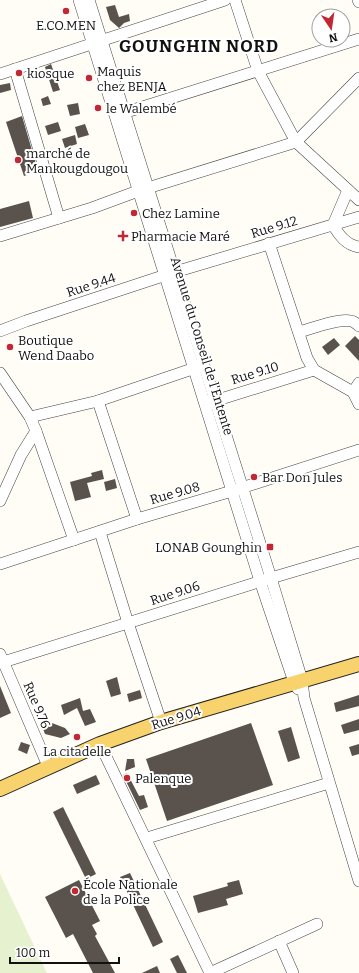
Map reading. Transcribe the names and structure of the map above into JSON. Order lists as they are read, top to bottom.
{
  "streets": {
    "main road": ["Rue 9.04"],
    "street": [
      "Rue 9.12",
      "Rue 9.44",
      "Avenue du Conseil de l'Entente",
      "Rue 9.10",
      "Rue 9.08",
      "Rue 9.06",
      "Rue 9.76"
    ]
  },
  "crossings": [
    ["Rue 9.12", "Rue 9.44"],
    ["Rue 9.12", "Avenue du Conseil de l'Entente"],
    ["Rue 9.44", "Avenue du Conseil de l'Entente"],
    ["Avenue du Conseil de l'Entente", "Rue 9.10"],
    ["Avenue du Conseil de l'Entente", "Rue 9.08"],
    ["Avenue du Conseil de l'Entente", "Rue 9.06"],
    ["Avenue du Conseil de l'Entente", "Rue 9.04"],
    ["Rue 9.06", "Rue 9.76"],
    ["Rue 9.76", "Rue 9.04"]
  ],
  "districts": ["GOUNGHIN NORD"],
  "places": {
    "other": [
      "E.CO.MEN",
      "kiosque",
      "Maquis chez BENJA",
      "le Walembé",
      "marché de Mankougdougou",
      "Chez Lamine",
      "Boutique Wend Daabo",
      "Bar Don Jules",
      "La citadelle",
      "Palenque",
      "École Nationale de la Police"
    ],
    "health": ["Pharmacie Maré"],
    "transit": ["LONAB Gounghin"]
  },
  "scale_bar": "100 m",
  "north": "bottom"
}
